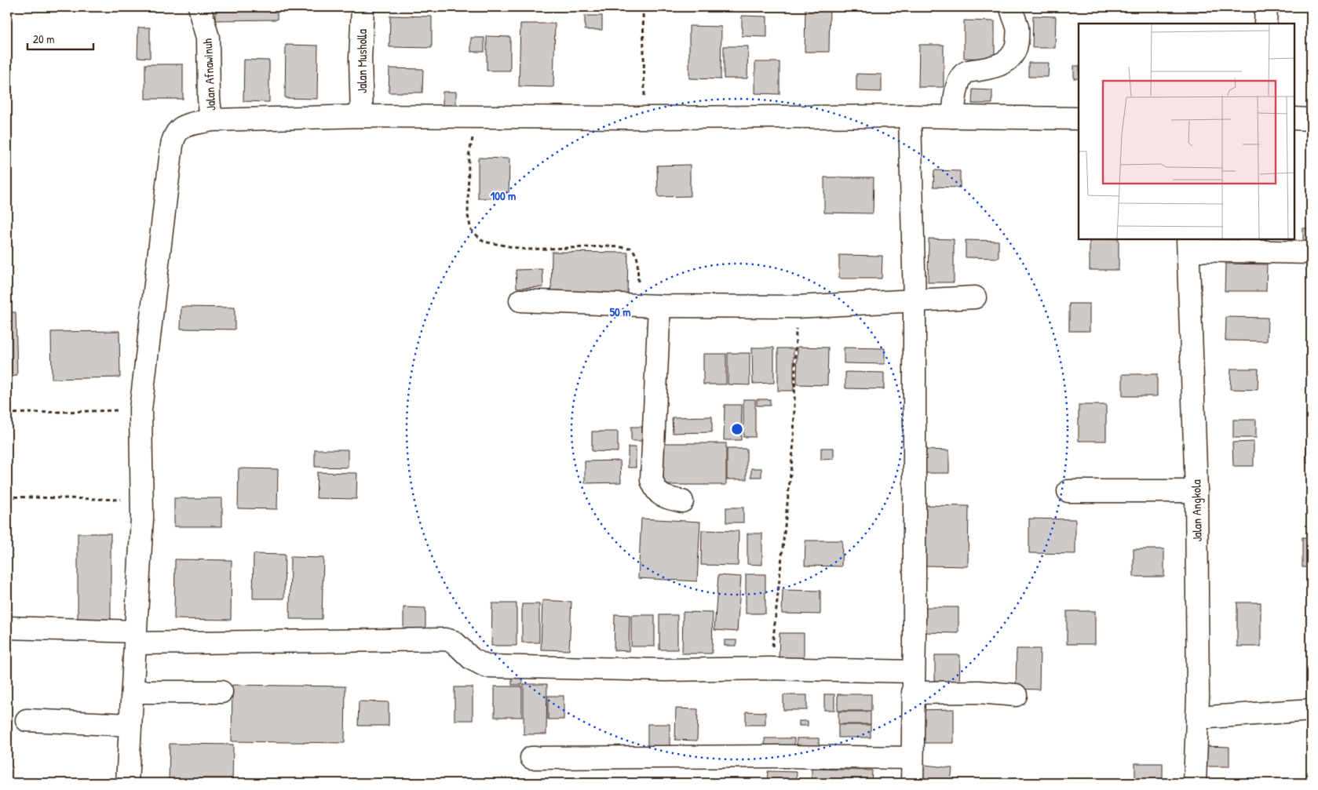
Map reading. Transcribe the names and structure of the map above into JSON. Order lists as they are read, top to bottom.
{
  "streets": {
    "street": ["Jalan Musholla", "Jalan Afnawinuh", "Jalan Angkola"]
  },
  "scale_bar": "20 m",
  "rings": ["100 m", "50 m"]
}
